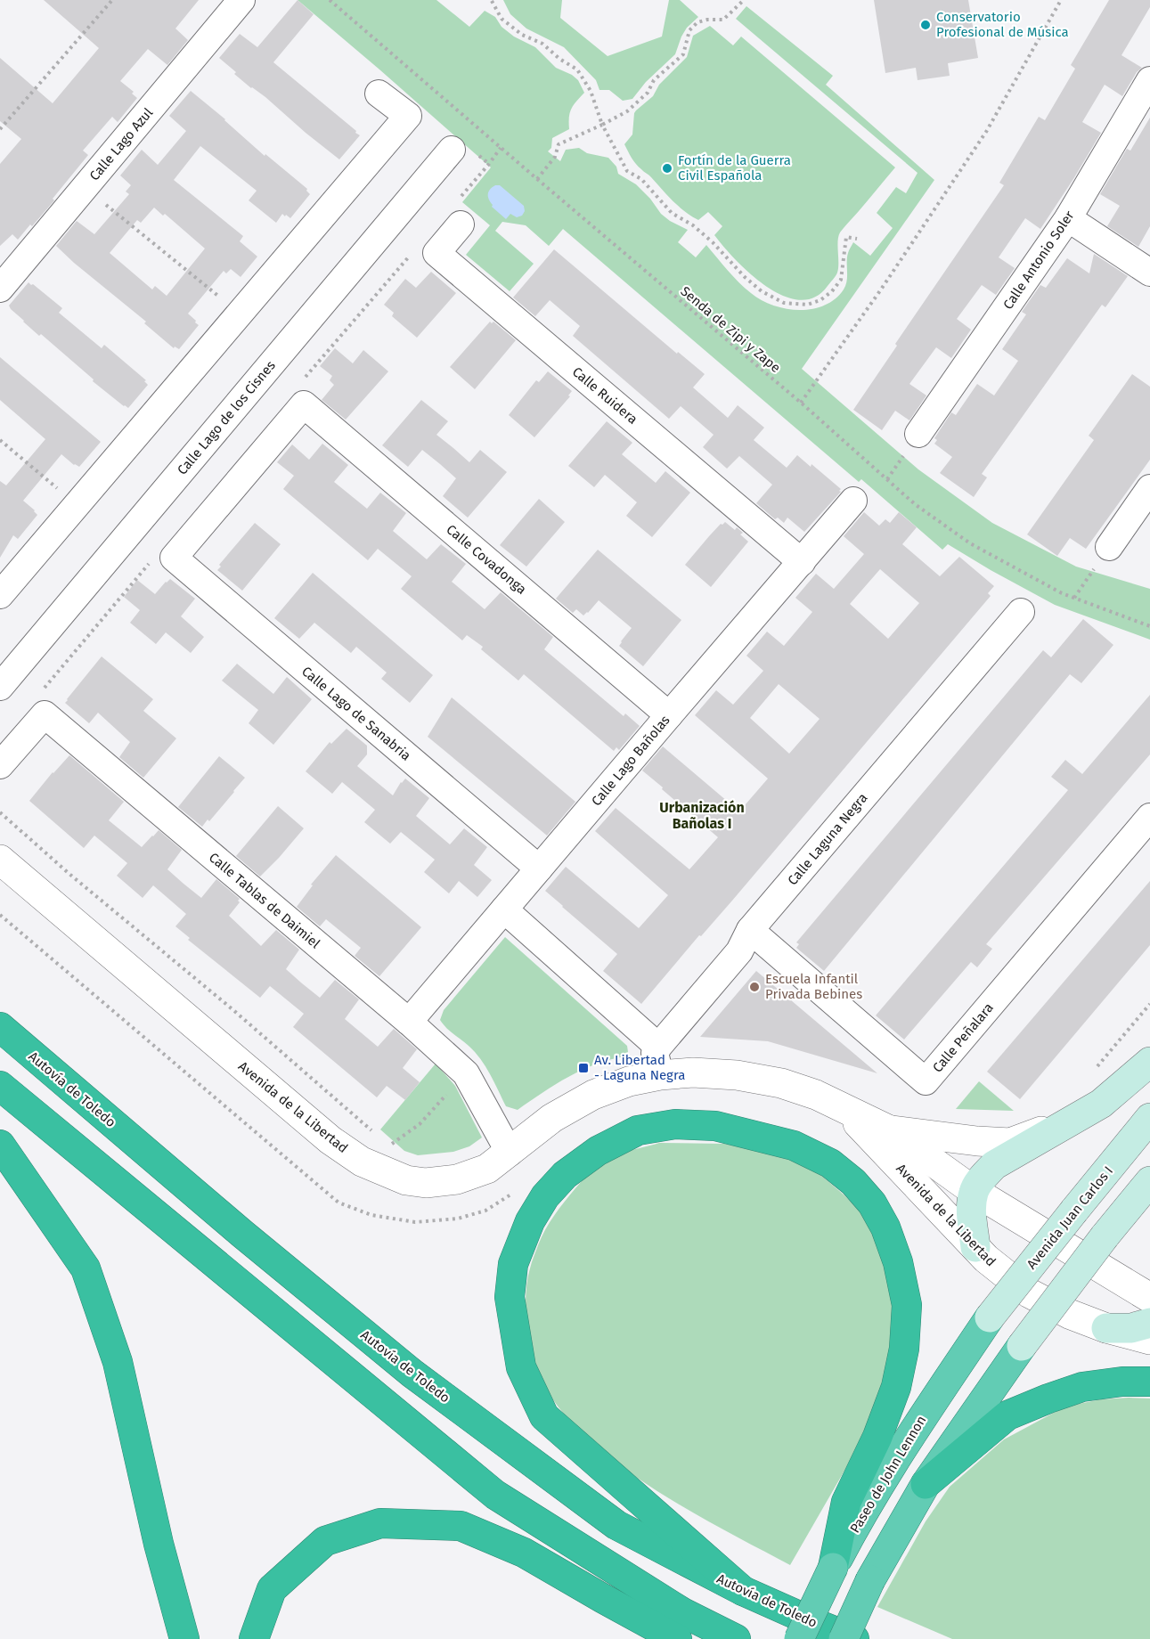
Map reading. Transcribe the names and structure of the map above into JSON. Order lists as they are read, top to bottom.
{
  "streets": {
    "highway": ["Autovía de Toledo", "Paseo de John Lennon"],
    "main road": ["Avenida Juan Carlos I"],
    "street": [
      "Calle Lago Azul",
      "Calle Antonio Soler",
      "Calle Ruidera",
      "Calle Lago de los Cisnes",
      "Calle Covadonga",
      "Calle Lago de Sanabria",
      "Calle Lago Bañolas",
      "Calle Laguna Negra",
      "Calle Tablas de Daimiel",
      "Calle Peñalara",
      "Avenida de la Libertad"
    ],
    "path": ["Senda de Zipi y Zape"]
  },
  "crossings": [
    ["Calle Ruidera", "Calle Lago Bañolas"],
    ["Calle Covadonga", "Calle Lago de Sanabria"],
    ["Calle Covadonga", "Calle Lago Bañolas"],
    ["Calle Lago de Sanabria", "Calle Lago Bañolas"],
    ["Calle Lago Bañolas", "Calle Tablas de Daimiel"],
    ["Calle Laguna Negra", "Calle Peñalara"],
    ["Calle Tablas de Daimiel", "Avenida de la Libertad"],
    ["Avenida Juan Carlos I", "Paseo de John Lennon"]
  ],
  "districts": ["Urbanización Bañolas I"],
  "places": {
    "other": ["Conservatorio Profesional de Música", "Fortín de la Guerra Civil Española", "Escuela Infantil Privada Bebines"],
    "transit": ["Av. Libertad - Laguna Negra"]
  }
}
